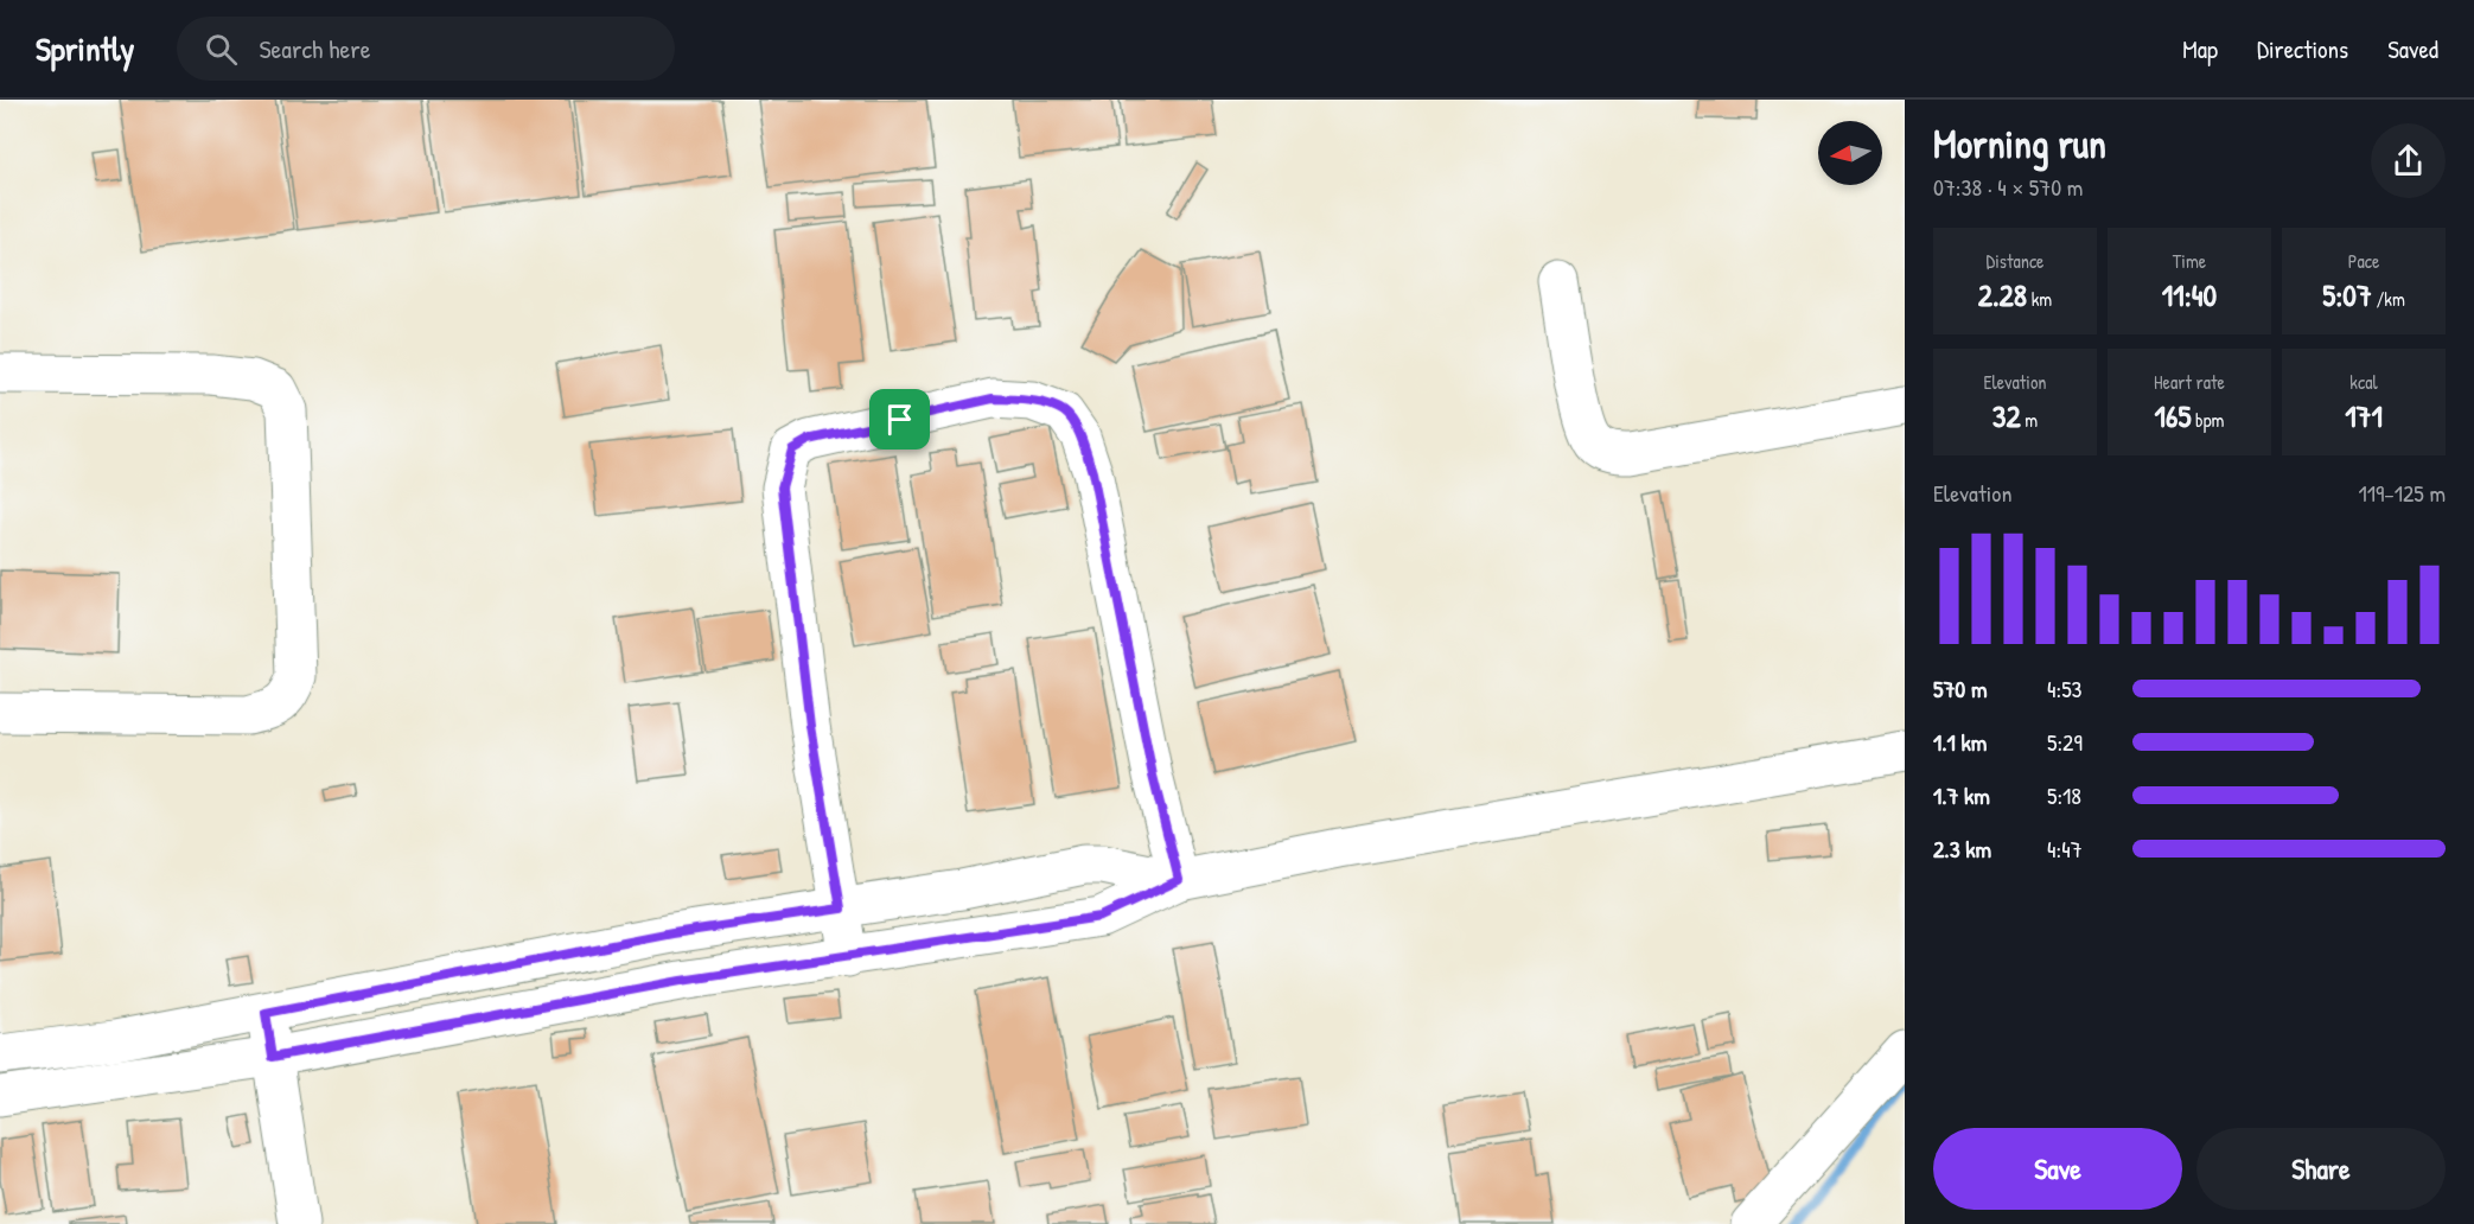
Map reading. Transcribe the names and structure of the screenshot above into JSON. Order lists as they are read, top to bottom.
{
  "north": "left",
  "page": {
    "header": "Sprintly",
    "search": "Search here",
    "nav": ["Map", "Directions", "Saved"],
    "heading": ["Morning run", "07:38 · 4 × 570 m"],
    "stats": [
      ["Distance", "2.28 km"],
      ["Time", "11:40"],
      ["Pace", "5:07 /km"],
      ["Elevation", "32 m"],
      ["Heart rate", "165 bpm"],
      ["kcal", "171"]
    ],
    "chart": ["Elevation", "119–125 m"],
    "list": [
      {
        "name": "570 m",
        "note": "4:53"
      },
      {
        "name": "1.1 km",
        "note": "5:29"
      },
      {
        "name": "1.7 km",
        "note": "5:18"
      },
      {
        "name": "2.3 km",
        "note": "4:47"
      }
    ],
    "buttons": ["Save", "Share"]
  }
}
